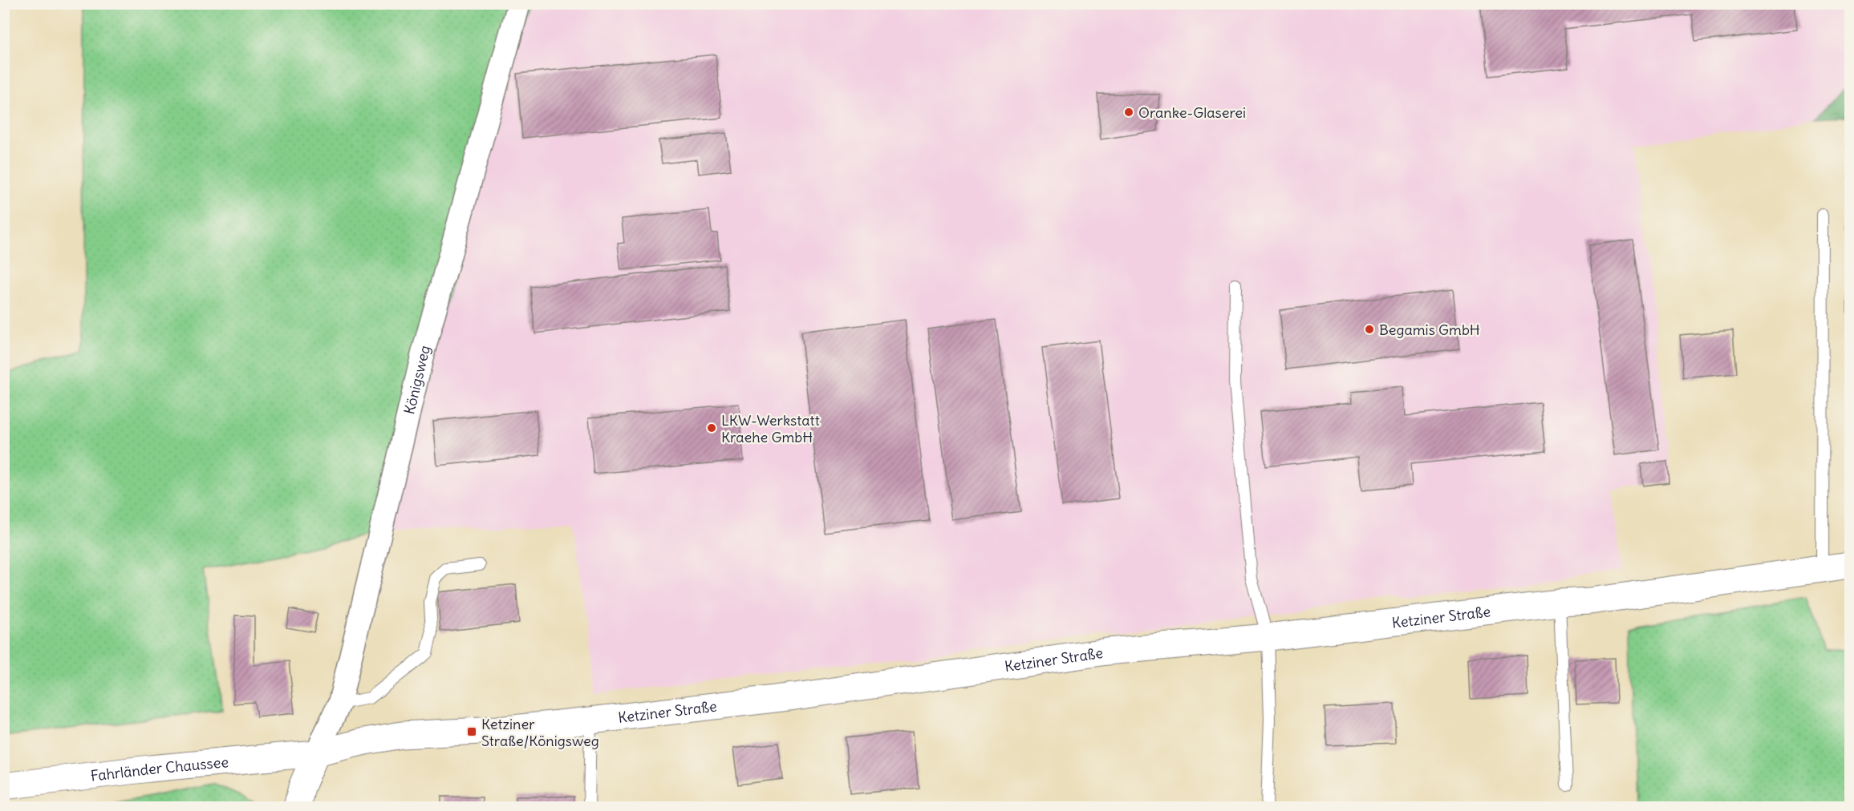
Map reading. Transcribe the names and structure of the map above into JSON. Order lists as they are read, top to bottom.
{
  "streets": {
    "street": ["Königsweg", "Ketziner Straße", "Fahrländer Chaussee"]
  },
  "crossings": [
    ["Königsweg", "Ketziner Straße"],
    ["Königsweg", "Fahrländer Chaussee"],
    ["Ketziner Straße", "Fahrländer Chaussee"]
  ],
  "places": {
    "other": ["Oranke-Glaserei", "Begamis GmbH", "LKW-Werkstatt Kraehe GmbH"],
    "transit": ["Ketziner Straße/Königsweg"]
  }
}
